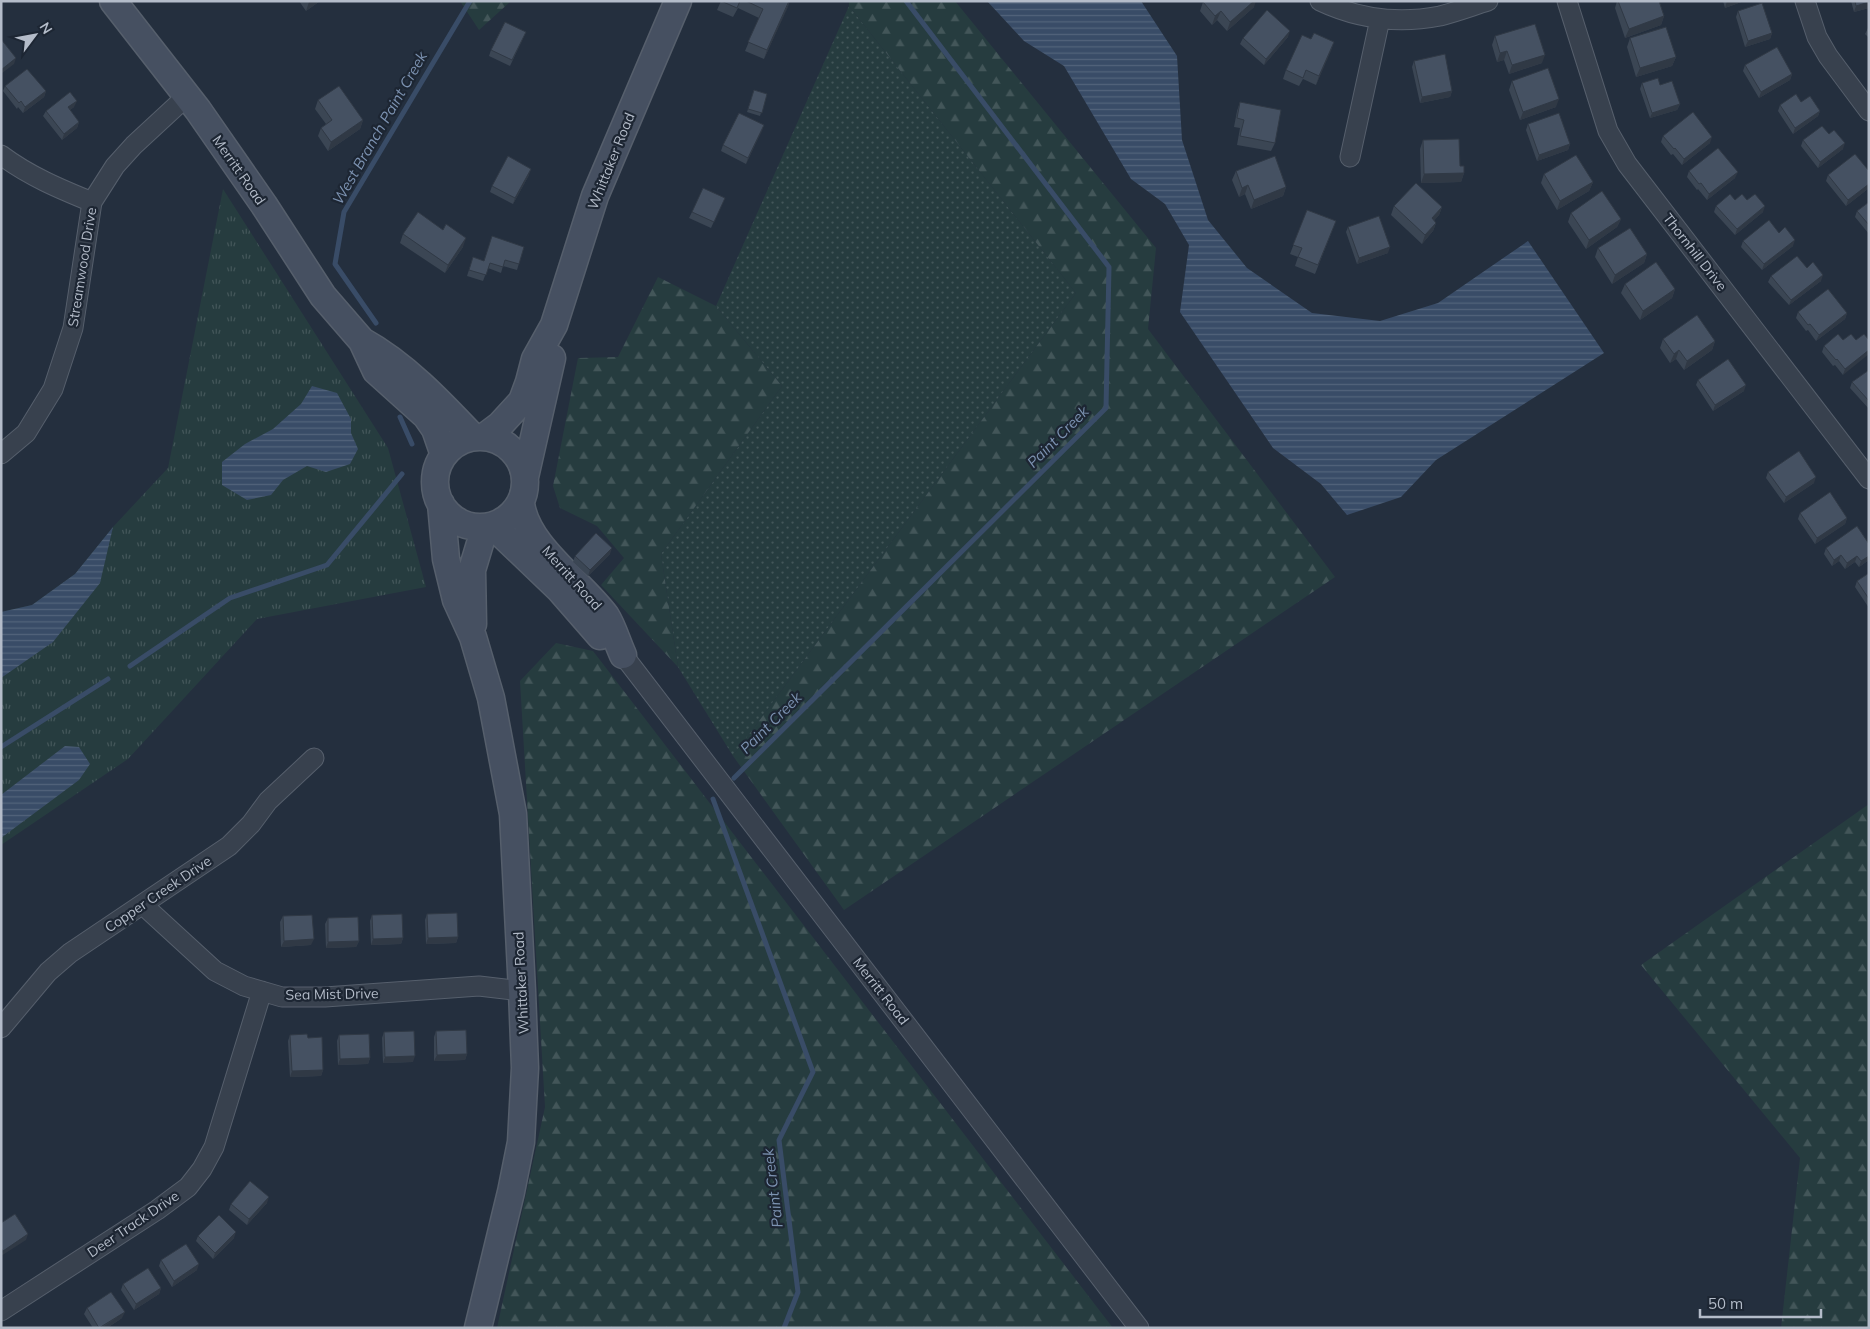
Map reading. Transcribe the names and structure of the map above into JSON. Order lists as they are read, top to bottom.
{
  "streets": {
    "main road": ["Whittaker Road", "Merritt Road"],
    "street": [
      "Thornhill Drive",
      "Streamwood Drive",
      "Copper Creek Drive",
      "Sea Mist Drive",
      "Deer Track Drive"
    ]
  },
  "crossings": [
    ["Whittaker Road", "Merritt Road"],
    ["Whittaker Road", "Sea Mist Drive"],
    ["Merritt Road", "Streamwood Drive"],
    ["Copper Creek Drive", "Sea Mist Drive"],
    ["Sea Mist Drive", "Deer Track Drive"]
  ],
  "water": ["West Branch Paint Creek", "Paint Creek"],
  "scale_bar": "50 m",
  "north": "top right"
}
